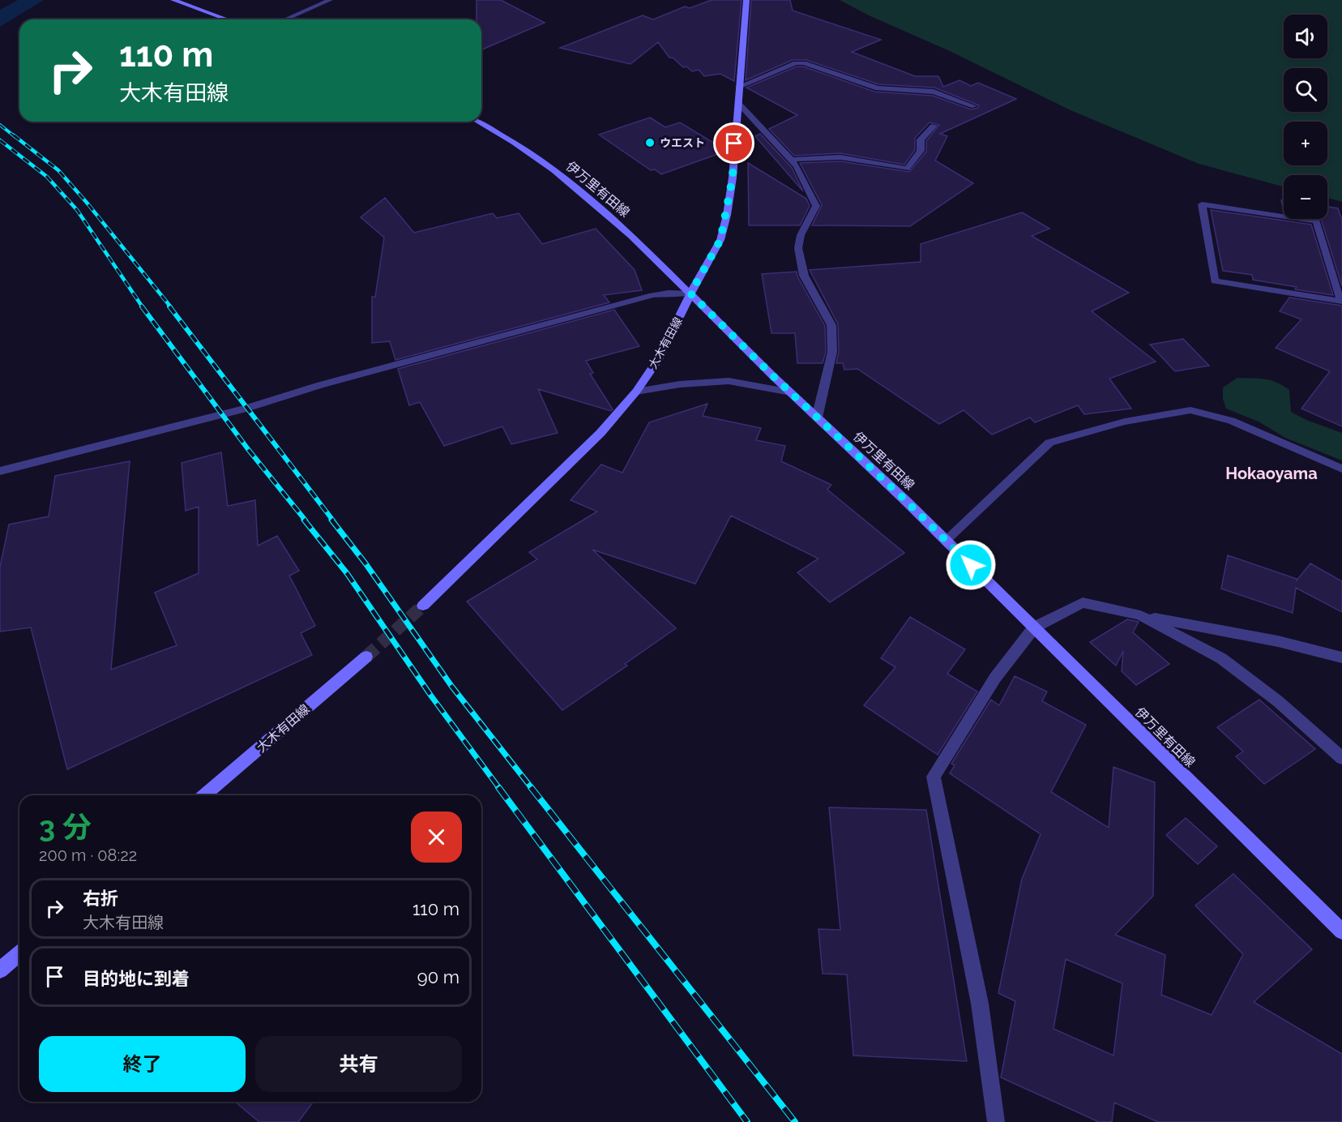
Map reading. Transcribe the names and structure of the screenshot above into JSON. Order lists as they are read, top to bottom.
{
  "streets": {
    "main road": ["伊万里有田線", "大木有田線"]
  },
  "crossings": [
    ["伊万里有田線", "大木有田線"]
  ],
  "districts": ["Hokaoyama"],
  "places": ["ウエスト"],
  "page": {
    "map_buttons": ["+", "−"],
    "turn": ["110 m", "大木有田線"],
    "heading": ["3 分", "200 m · 08:22"],
    "list": [
      {
        "name": "右折",
        "note": "大木有田線",
        "value": "110 m"
      },
      {
        "name": "目的地に到着",
        "value": "90 m"
      }
    ],
    "buttons": ["終了", "共有"]
  }
}
